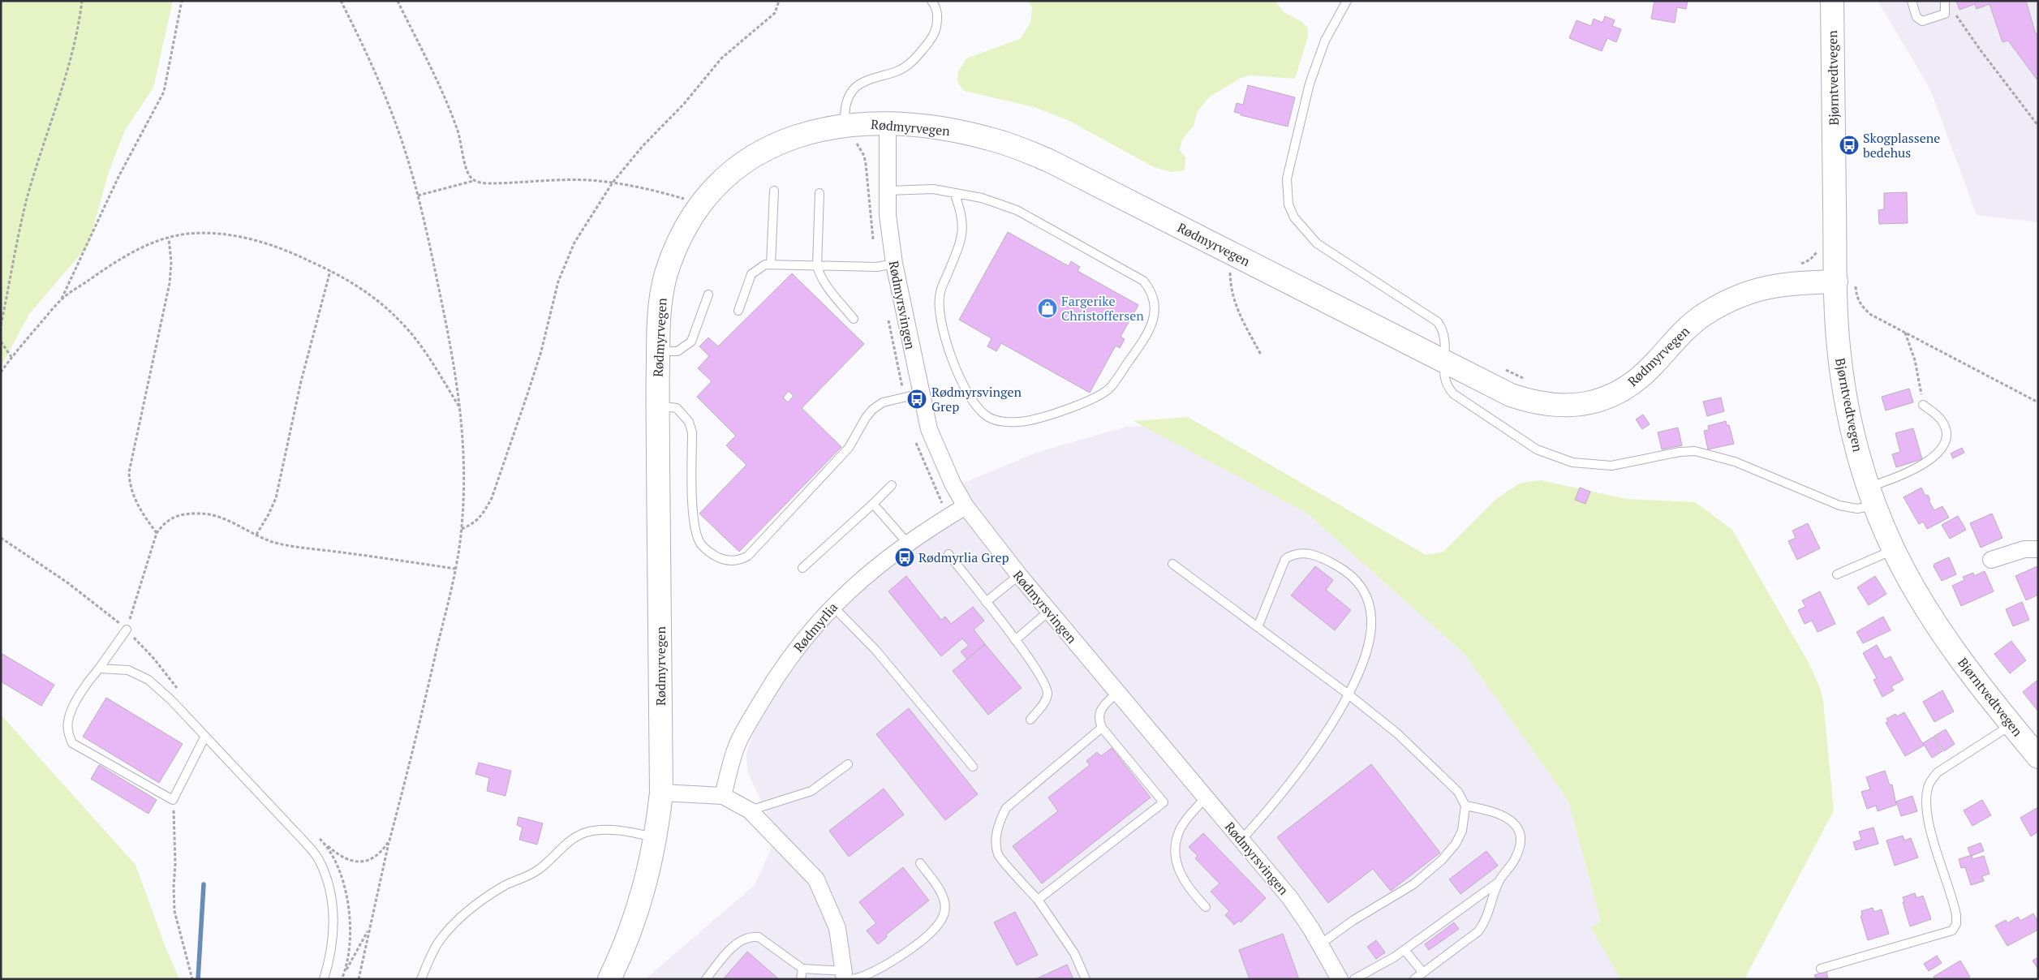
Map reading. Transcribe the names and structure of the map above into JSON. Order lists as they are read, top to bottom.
{
  "streets": {
    "street": [
      "Bjørntvedtvegen",
      "Rødmyrvegen",
      "Rødmyrsvingen",
      "Rødmyrlia"
    ]
  },
  "crossings": [
    ["Bjørntvedtvegen", "Rødmyrvegen"],
    ["Rødmyrvegen", "Rødmyrsvingen"],
    ["Rødmyrsvingen", "Rødmyrlia"]
  ],
  "places": {
    "bus stop": ["Skogplassene bedehus", "Rødmyrsvingen Grep", "Rødmyrlia Grep"],
    "shop": ["Fargerike Christoffersen"]
  }
}
